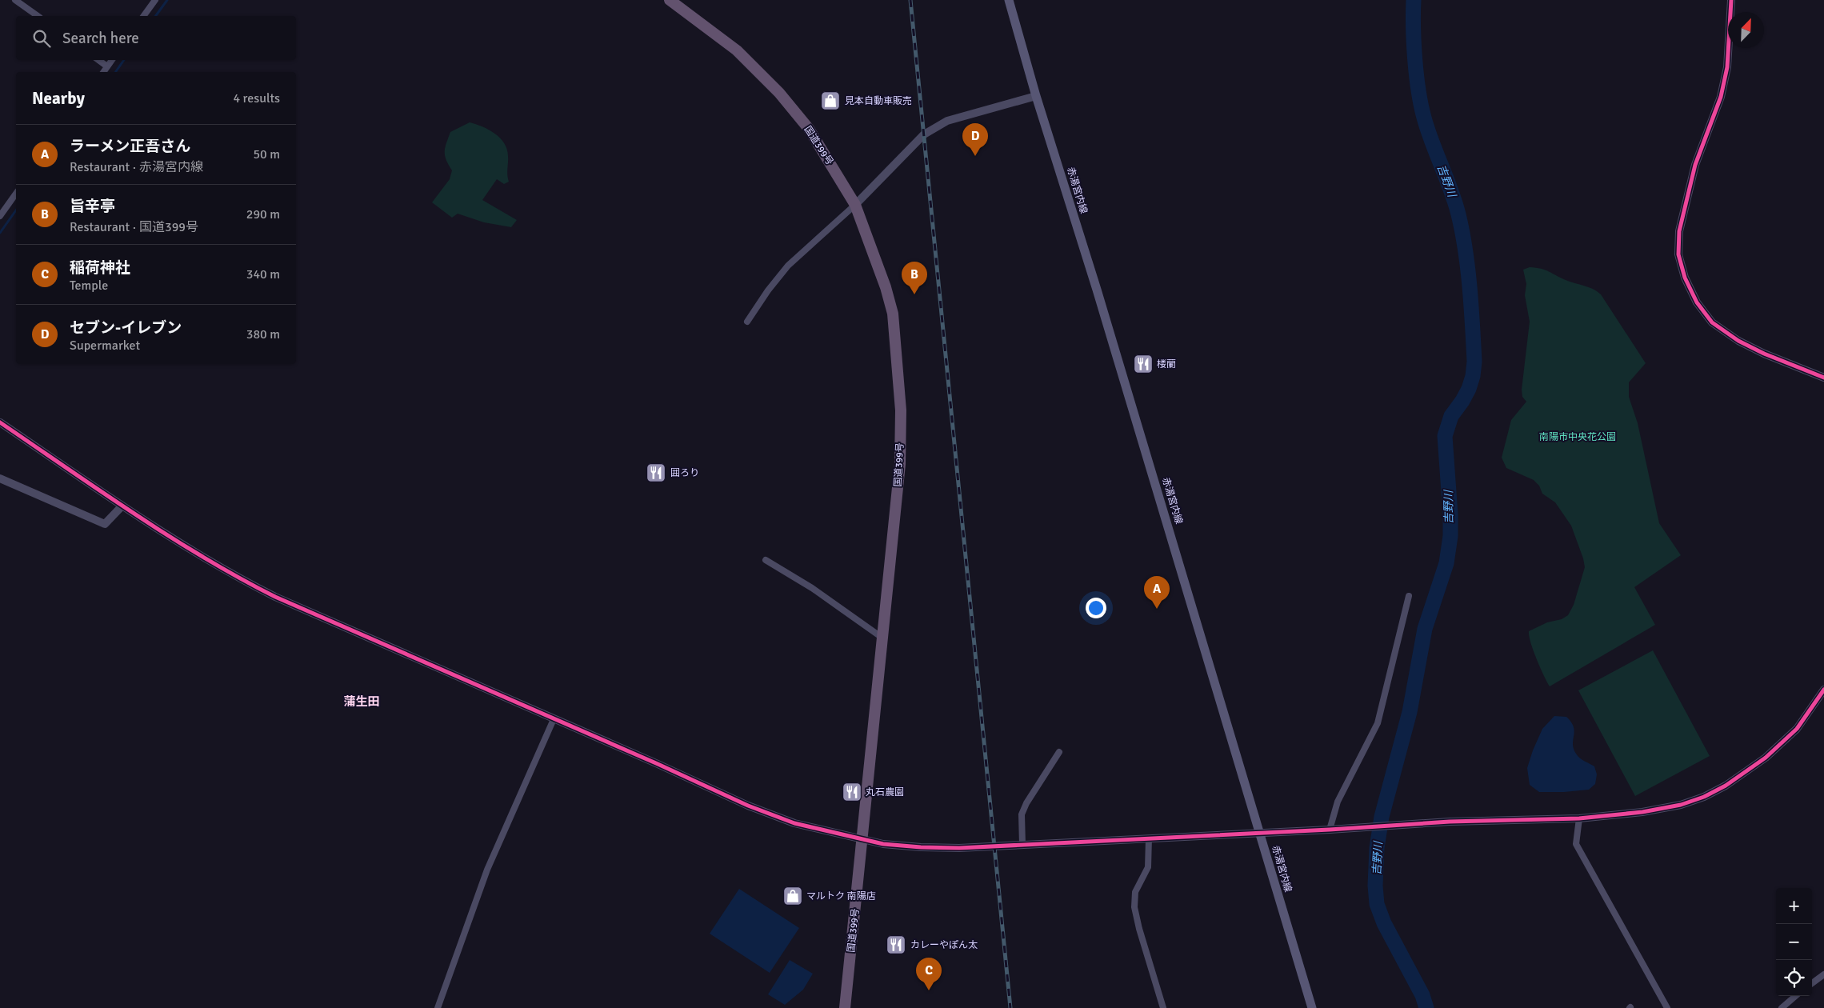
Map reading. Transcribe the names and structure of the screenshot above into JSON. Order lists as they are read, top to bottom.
{
  "streets": {
    "highway": ["国道399号"],
    "main road": ["赤湯宮内線"]
  },
  "districts": ["蒲生田"],
  "water": ["吉野川"],
  "parks": ["南陽市中央花公園"],
  "places": {
    "shop": ["見本自動車販売", "マルトク 南陽店"],
    "restaurant": [
      "楼蘭",
      "囲ろり",
      "丸石農園",
      "カレーやぽん太"
    ]
  },
  "north": "top right",
  "page": {
    "search": "Search here",
    "heading": ["Nearby", "4 results"],
    "pins": [
      "D",
      "B",
      "A",
      "C"
    ],
    "list": [
      {
        "mark": "A",
        "name": "ラーメン正吾さん",
        "note": "Restaurant · 赤湯宮内線",
        "value": "50 m"
      },
      {
        "mark": "B",
        "name": "旨辛亭",
        "note": "Restaurant · 国道399号",
        "value": "290 m"
      },
      {
        "mark": "C",
        "name": "稲荷神社",
        "note": "Temple",
        "value": "340 m"
      },
      {
        "mark": "D",
        "name": "セブン-イレブン",
        "note": "Supermarket",
        "value": "380 m"
      }
    ],
    "map_buttons": ["+", "−"]
  }
}
